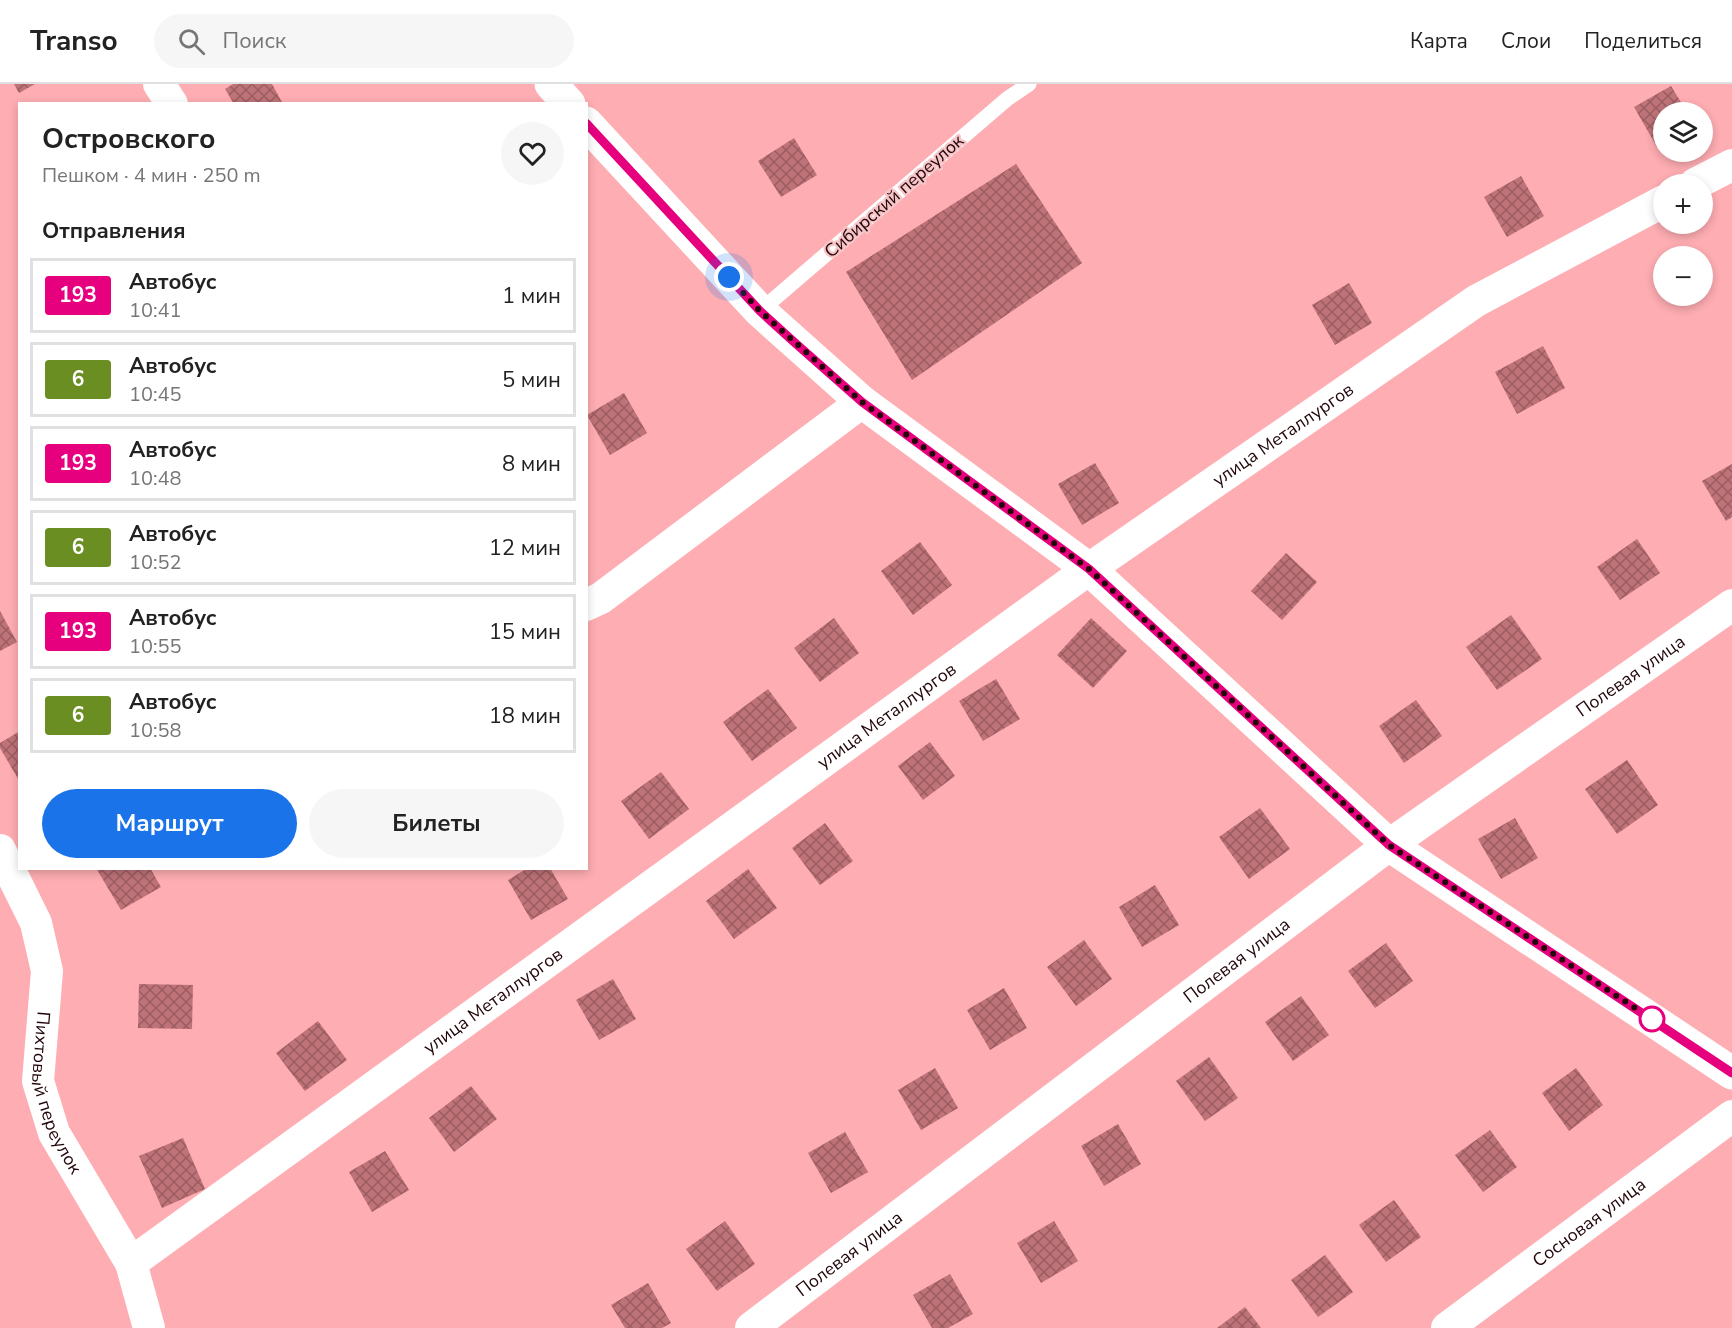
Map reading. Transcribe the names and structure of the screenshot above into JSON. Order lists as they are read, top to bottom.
{
  "streets": {
    "street": [
      "улица Металлургов",
      "Полевая улица",
      "Пихтовый переулок",
      "Сосновая улица"
    ],
    "lane": ["Сибирский переулок"]
  },
  "crossings": [
    ["улица Металлургов", "Пихтовый переулок"]
  ],
  "lines": ["bus line 193"],
  "page": {
    "header": "Transo",
    "search": "Поиск",
    "nav": ["Карта", "Слои", "Поделиться"],
    "map_buttons": ["+", "−"],
    "heading": [
      ["Островского", "Пешком · 4 мин · 250 m"],
      "Отправления"
    ],
    "list": [
      {
        "mark": "193",
        "name": "Автобус",
        "note": "10:41",
        "value": "1 мин"
      },
      {
        "mark": "6",
        "name": "Автобус",
        "note": "10:45",
        "value": "5 мин"
      },
      {
        "mark": "193",
        "name": "Автобус",
        "note": "10:48",
        "value": "8 мин"
      },
      {
        "mark": "6",
        "name": "Автобус",
        "note": "10:52",
        "value": "12 мин"
      },
      {
        "mark": "193",
        "name": "Автобус",
        "note": "10:55",
        "value": "15 мин"
      },
      {
        "mark": "6",
        "name": "Автобус",
        "note": "10:58",
        "value": "18 мин"
      }
    ],
    "buttons": ["Маршрут", "Билеты"]
  }
}
